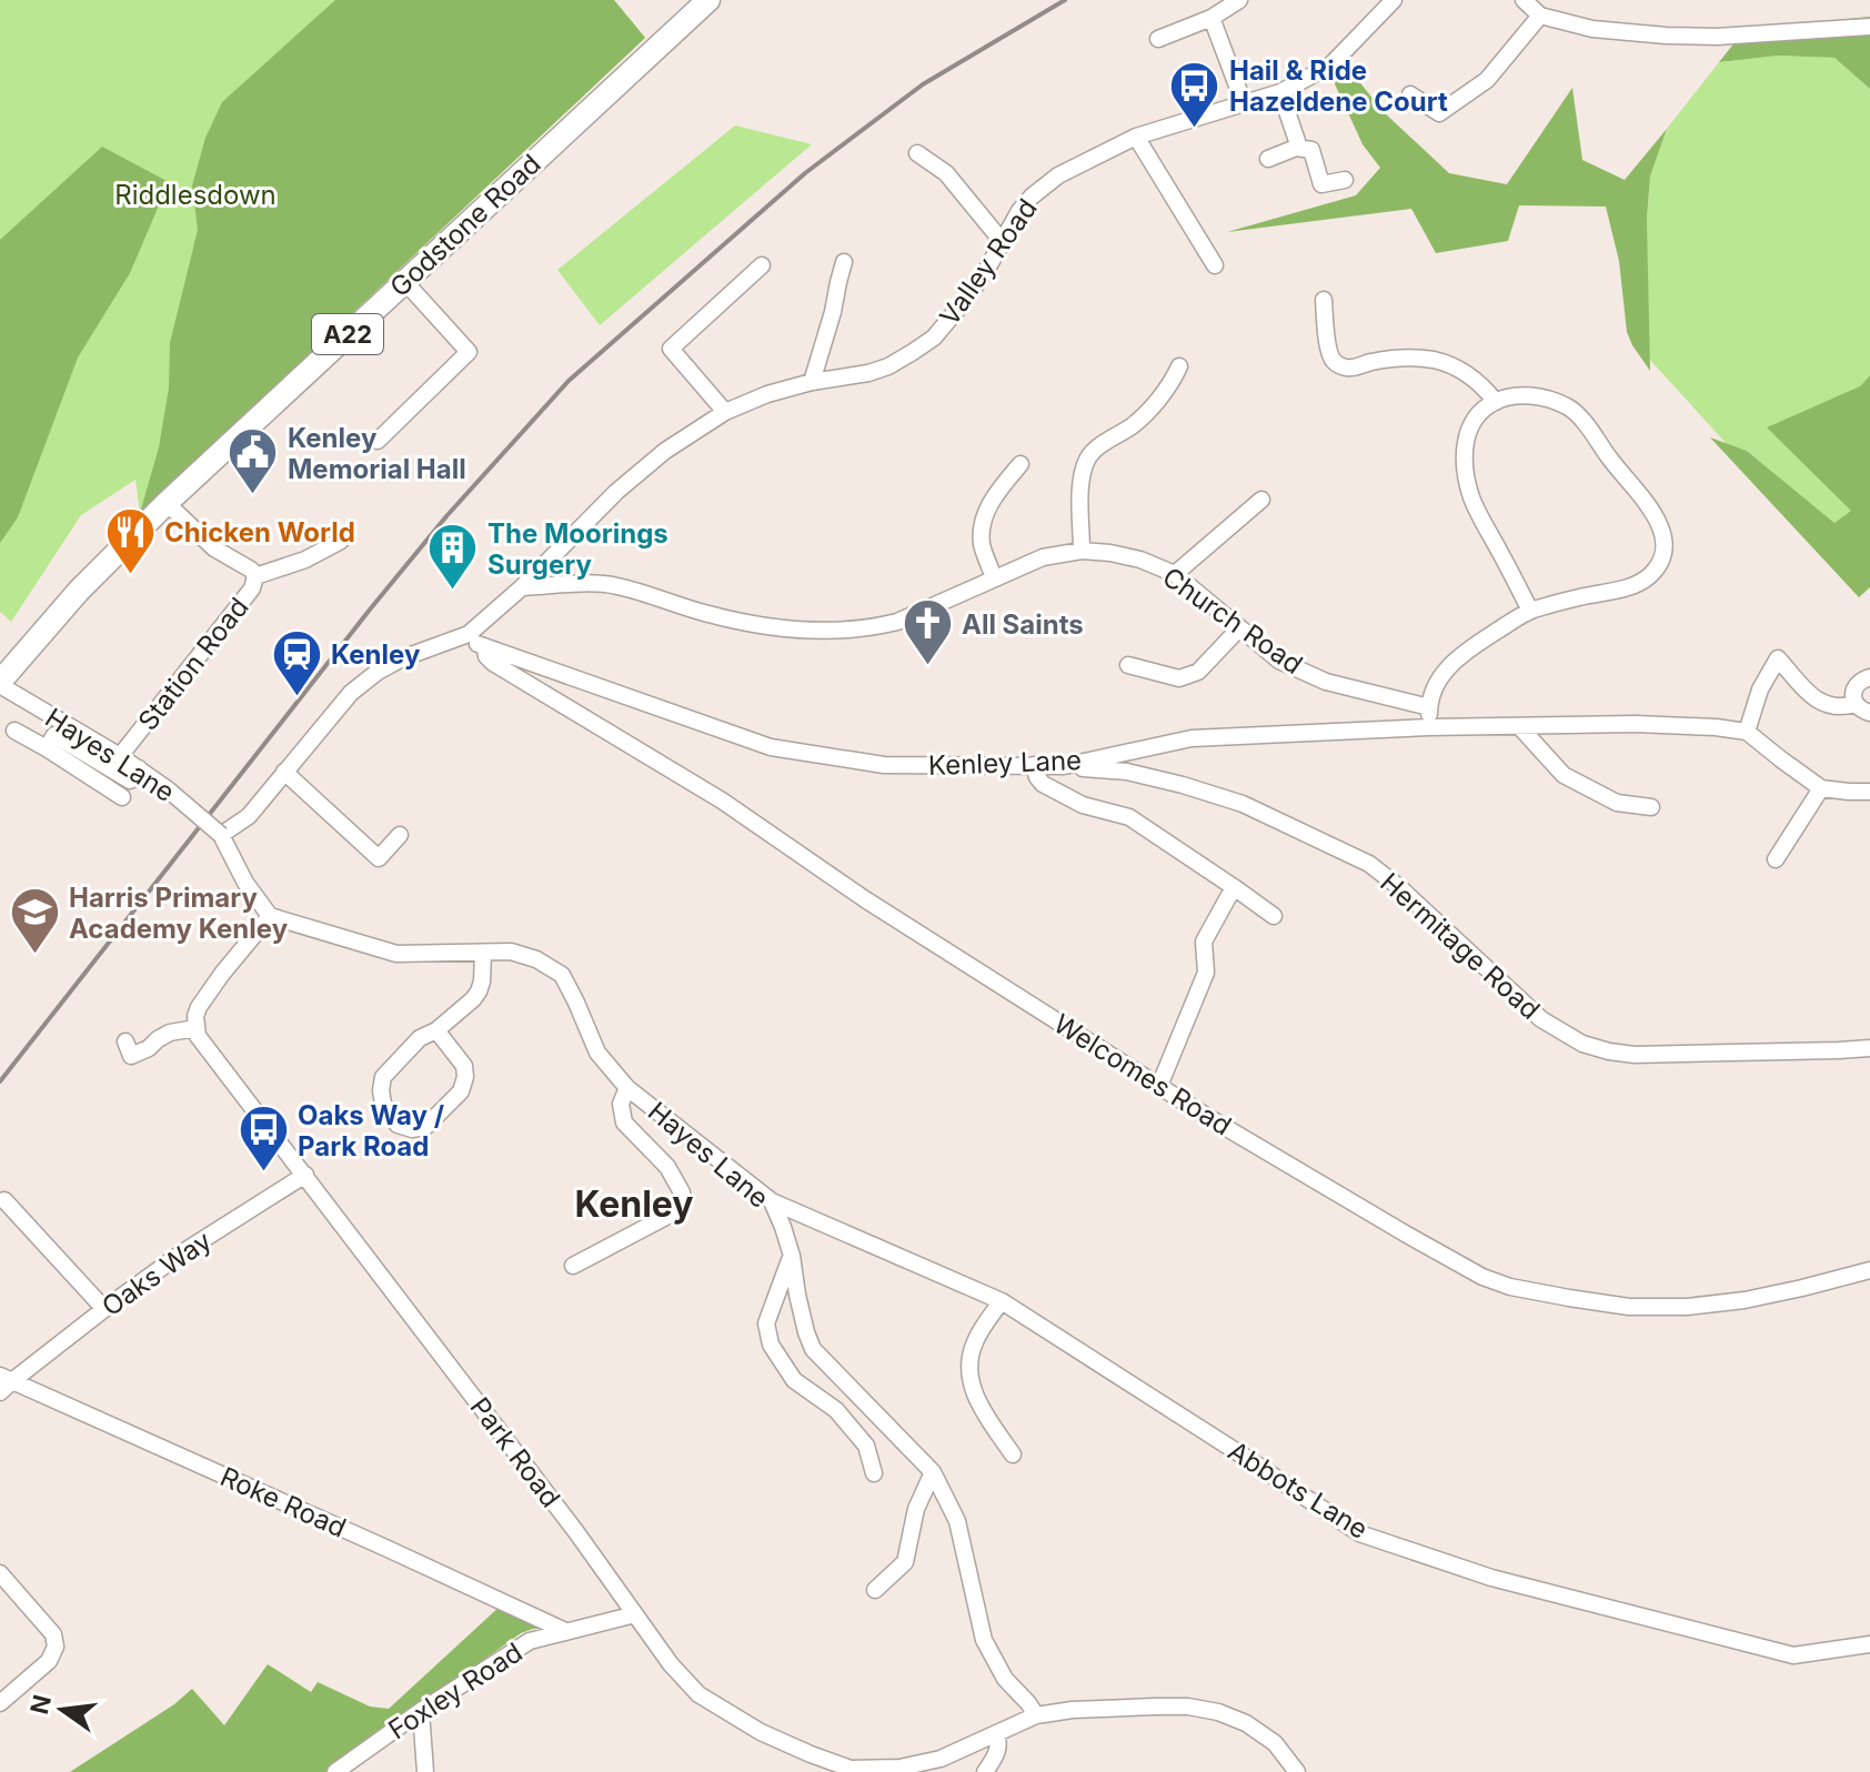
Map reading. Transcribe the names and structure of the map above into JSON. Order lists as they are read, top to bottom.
{
  "streets": {
    "highway": ["Godstone Road", "A22"],
    "street": [
      "Valley Road",
      "Church Road",
      "Station Road",
      "Hayes Lane",
      "Kenley Lane",
      "Hermitage Road",
      "Welcomes Road",
      "Oaks Way",
      "Park Road",
      "Abbots Lane",
      "Roke Road",
      "Foxley Road"
    ]
  },
  "crossings": [
    ["Godstone Road", "Station Road"],
    ["Godstone Road", "Hayes Lane"],
    ["Valley Road", "Church Road"],
    ["Valley Road", "Kenley Lane"],
    ["Station Road", "Hayes Lane"],
    ["Hayes Lane", "Park Road"],
    ["Hayes Lane", "Abbots Lane"],
    ["Kenley Lane", "Hermitage Road"],
    ["Kenley Lane", "Welcomes Road"],
    ["Oaks Way", "Park Road"],
    ["Oaks Way", "Roke Road"],
    ["Park Road", "Foxley Road"],
    ["Roke Road", "Foxley Road"]
  ],
  "districts": ["Kenley"],
  "parks": ["Riddlesdown"],
  "places": {
    "bus stop": ["Hail & Ride Hazeldene Court", "Oaks Way / Park Road"],
    "public building": ["Kenley Memorial Hall"],
    "restaurant": ["Chicken World"],
    "building": ["The Moorings Surgery"],
    "church": ["All Saints"],
    "station": ["Kenley"],
    "school or university": ["Harris Primary Academy Kenley"]
  },
  "north": "left"
}
